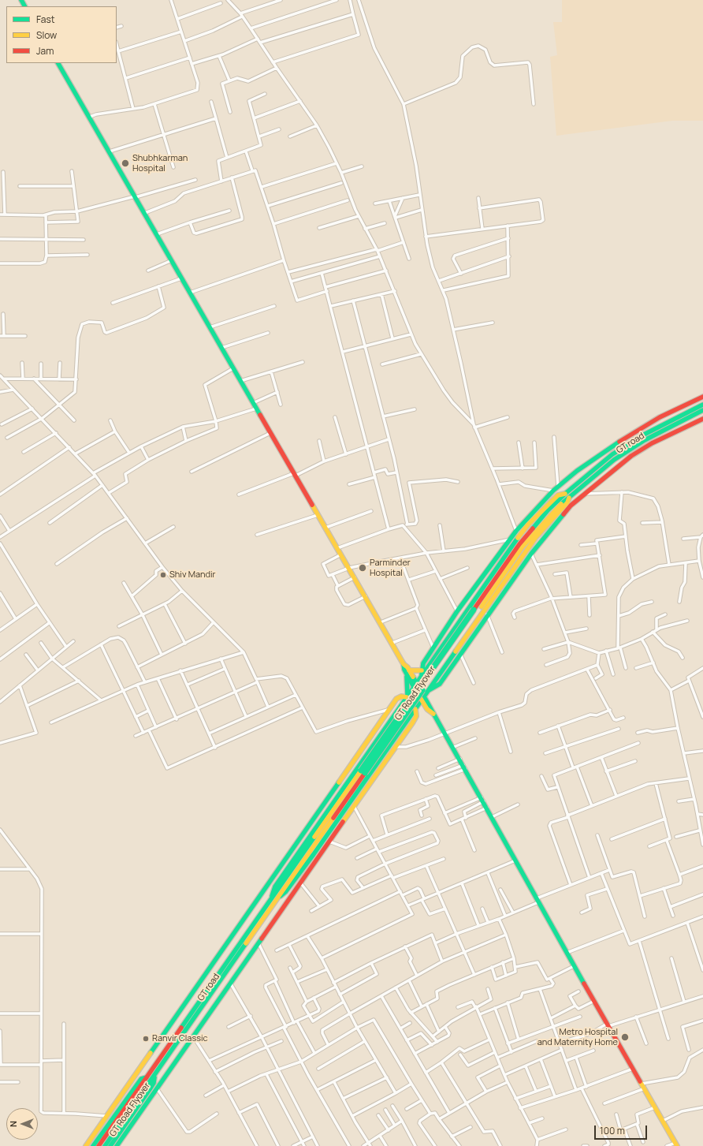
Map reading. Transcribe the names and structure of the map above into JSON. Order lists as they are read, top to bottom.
{
  "streets": {
    "main road": ["GT road", "GT Road Flyover"]
  },
  "crossings": [
    ["GT road", "GT Road Flyover"]
  ],
  "places": [
    "Shubhkarman Hospital",
    "Parminder Hospital",
    "Shiv Mandir",
    "Metro Hospital and Maternity Home",
    "Ranvir Classic"
  ],
  "legend": ["Fast", "Slow", "Jam"],
  "scale_bar": "100 m",
  "north": "left"
}
